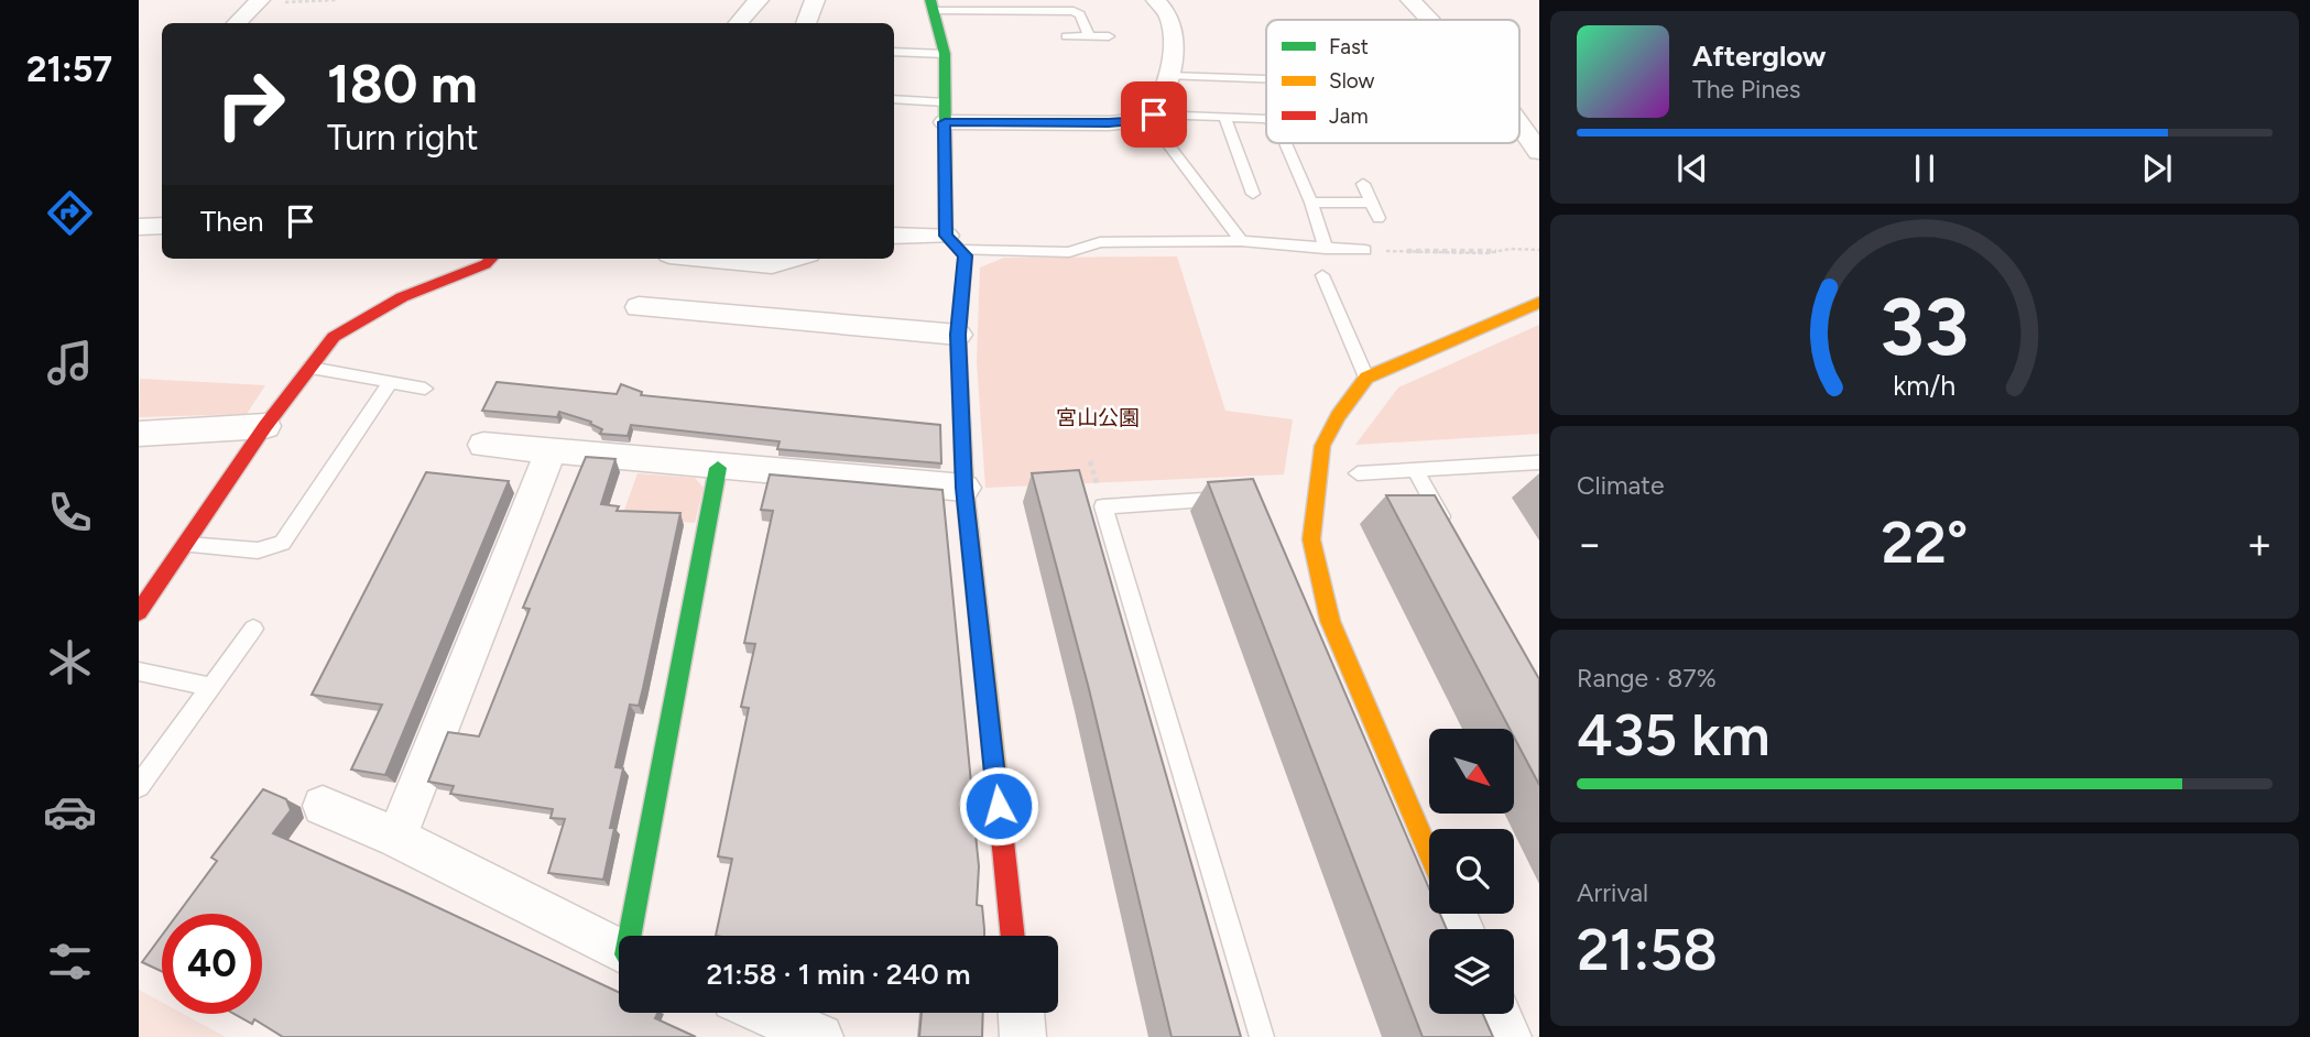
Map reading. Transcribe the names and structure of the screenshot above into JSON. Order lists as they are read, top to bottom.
{
  "parks": ["宮山公園"],
  "legend": ["Fast", "Slow", "Jam"],
  "north": "bottom right",
  "page": {
    "tabs": "21:57",
    "turn": ["180 m", "Turn right"],
    "song": ["Afterglow", "The Pines"],
    "then": "Then",
    "tile": [
      "Climate",
      ["Range · 87%", "435 km"],
      ["Arrival", "21:58"]
    ],
    "heat": ["−", "22°", "+"],
    "limit": "40",
    "trip": "21:58 · 1 min · 240 m",
    "gauge": ["33", "km/h"]
  }
}
